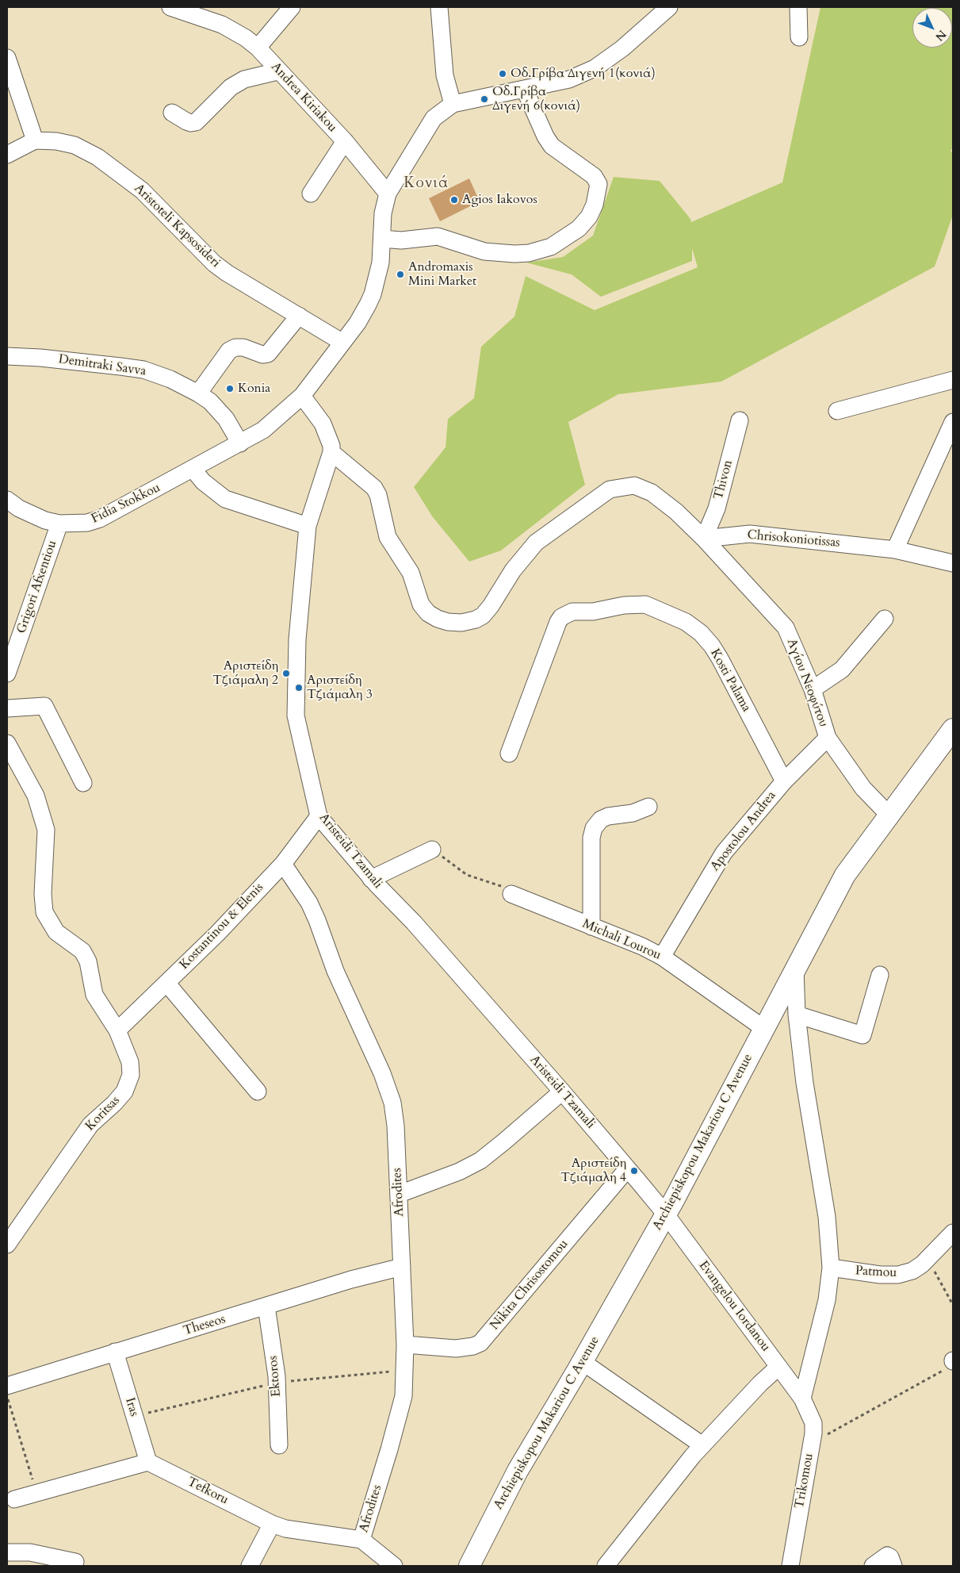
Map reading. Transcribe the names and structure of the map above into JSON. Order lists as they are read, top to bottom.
{
  "streets": {
    "main road": ["Archiepiskopou Makariou C Avenue"],
    "street": [
      "Andrea Kiriakou",
      "Aristoteli Kapsosideri",
      "Demitraki Savva",
      "Thivon",
      "Fidia Stokkou",
      "Chrisokoniotissas",
      "Grigori Afxentiou",
      "Kosti Palama",
      "Αγίου Νεοφύτου",
      "Apostolou Andrea",
      "Aristeidi Tzamali",
      "Kostantinou & Elenis",
      "Michali Lourou",
      "Koritsas",
      "Afrodites",
      "Patmou",
      "Nikita Chrisostomou",
      "Evangelou Iordanou",
      "Theseos",
      "Ektoros",
      "Iras",
      "Trikomou",
      "Tefkoru"
    ]
  },
  "crossings": [
    ["Andrea Kiriakou", "Fidia Stokkou"],
    ["Aristoteli Kapsosideri", "Fidia Stokkou"],
    ["Demitraki Savva", "Fidia Stokkou"],
    ["Thivon", "Chrisokoniotissas"],
    ["Thivon", "Αγίου Νεοφύτου"],
    ["Fidia Stokkou", "Grigori Afxentiou"],
    ["Chrisokoniotissas", "Αγίου Νεοφύτου"],
    ["Kosti Palama", "Apostolou Andrea"],
    ["Αγίου Νεοφύτου", "Apostolou Andrea"],
    ["Αγίου Νεοφύτου", "Archiepiskopou Makariou C Avenue"],
    ["Apostolou Andrea", "Michali Lourou"],
    ["Aristeidi Tzamali", "Kostantinou & Elenis"],
    ["Aristeidi Tzamali", "Archiepiskopou Makariou C Avenue"],
    ["Aristeidi Tzamali", "Nikita Chrisostomou"],
    ["Aristeidi Tzamali", "Evangelou Iordanou"],
    ["Kostantinou & Elenis", "Koritsas"],
    ["Kostantinou & Elenis", "Afrodites"],
    ["Michali Lourou", "Archiepiskopou Makariou C Avenue"],
    ["Archiepiskopou Makariou C Avenue", "Evangelou Iordanou"],
    ["Afrodites", "Nikita Chrisostomou"],
    ["Afrodites", "Theseos"],
    ["Afrodites", "Tefkoru"],
    ["Evangelou Iordanou", "Trikomou"],
    ["Theseos", "Ektoros"],
    ["Theseos", "Iras"],
    ["Iras", "Tefkoru"]
  ],
  "districts": ["Κονιά"],
  "places": [
    "Οδ.Γρίβα Διγενή 1(κονιά)",
    "Οδ.Γρίβα Διγενή 6(κονιά)",
    "Agios Iakovos",
    "Andromaxis Mini Market",
    "Konia",
    "Αριστείδη Τζιάμαλη 2",
    "Αριστείδη Τζιάμαλη 3",
    "Αριστείδη Τζιάμαλη 4"
  ],
  "north": "bottom right"
}
